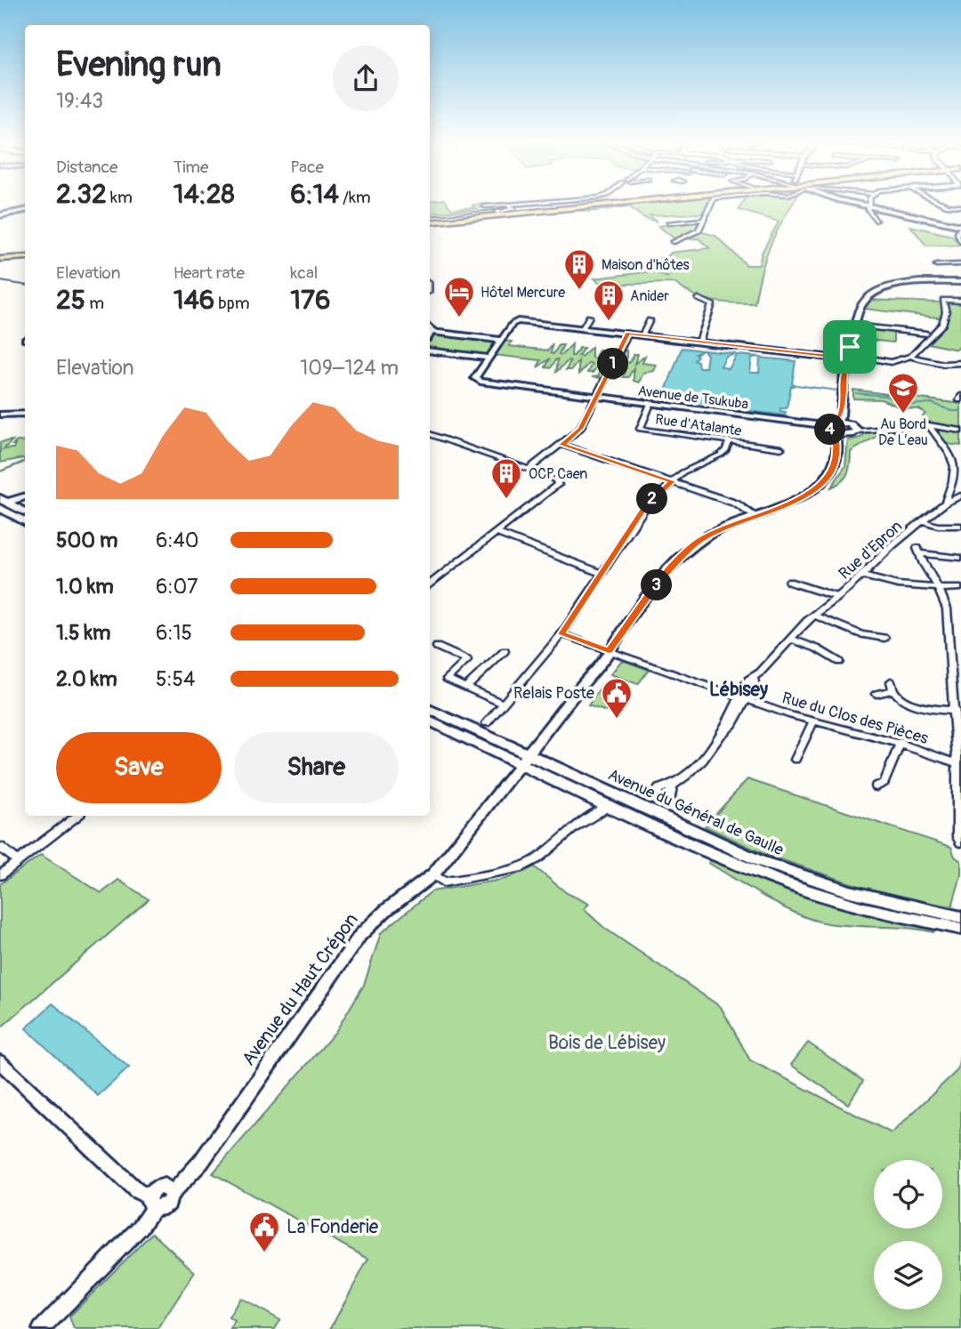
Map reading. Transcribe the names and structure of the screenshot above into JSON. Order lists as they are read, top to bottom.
{
  "streets": {
    "main road": ["Avenue du Général de Gaulle"],
    "street": [
      "Avenue de Tsukuba",
      "Rue d'Atalante",
      "Rue d'Epron",
      "Rue du Clos des Pièces",
      "Avenue du Haut Crépon"
    ]
  },
  "crossings": [
    ["Avenue de Tsukuba", "Rue d'Atalante"],
    ["Rue d'Epron", "Rue du Clos des Pièces"],
    ["Avenue du Général de Gaulle", "Avenue du Haut Crépon"]
  ],
  "districts": ["Lébisey"],
  "parks": ["Bois de Lébisey"],
  "places": {
    "building": ["Maison d'hôtes", "Anider", "OCP Caen"],
    "hotel": ["Hôtel Mercure"],
    "school or university": ["Au Bord De L’eau"],
    "public building": ["Relais Poste", "La Fonderie"]
  },
  "page": {
    "heading": ["Evening run", "19:43"],
    "stats": [
      ["Distance", "2.32 km"],
      ["Time", "14:28"],
      ["Pace", "6:14 /km"],
      ["Elevation", "25 m"],
      ["Heart rate", "146 bpm"],
      ["kcal", "176"]
    ],
    "chart": ["Elevation", "109–124 m"],
    "pins": [
      "1",
      "4",
      "2",
      "3"
    ],
    "list": [
      {
        "name": "500 m",
        "note": "6:40"
      },
      {
        "name": "1.0 km",
        "note": "6:07"
      },
      {
        "name": "1.5 km",
        "note": "6:15"
      },
      {
        "name": "2.0 km",
        "note": "5:54"
      }
    ],
    "buttons": ["Save", "Share"]
  }
}
